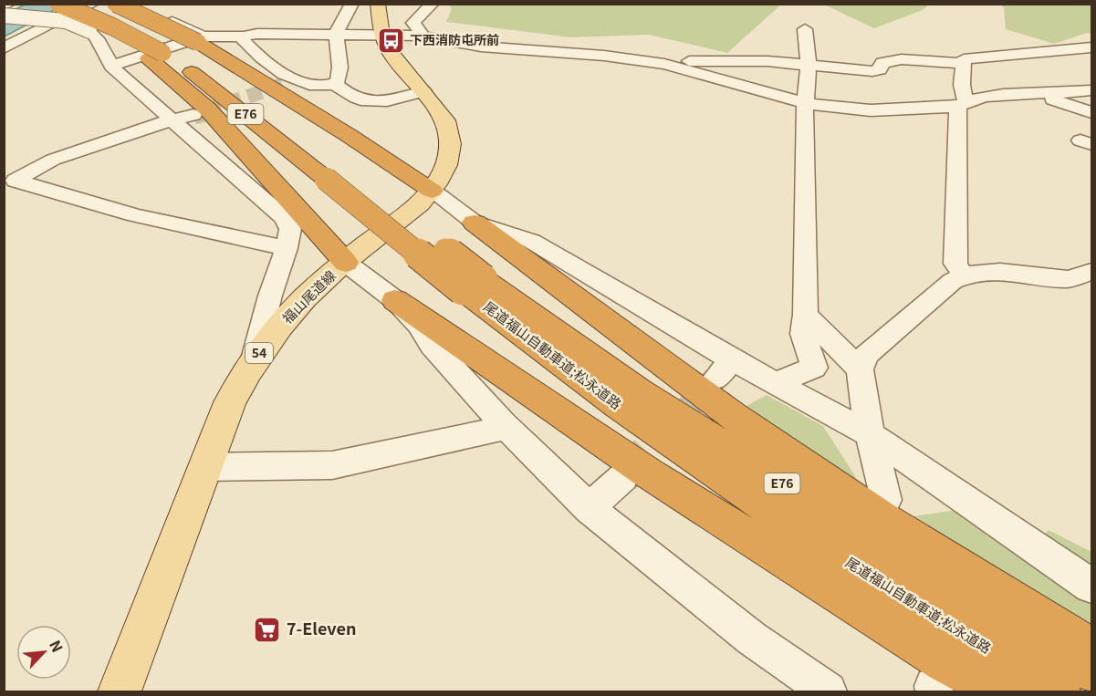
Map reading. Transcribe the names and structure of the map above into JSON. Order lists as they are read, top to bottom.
{
  "streets": {
    "highway": ["E76", "尾道福山自動車道;松永道路"],
    "main road": ["福山尾道線", "54"]
  },
  "places": {
    "bus stop": ["下西消防屯所前"],
    "supermarket": ["7-Eleven"]
  },
  "north": "top right"
}
